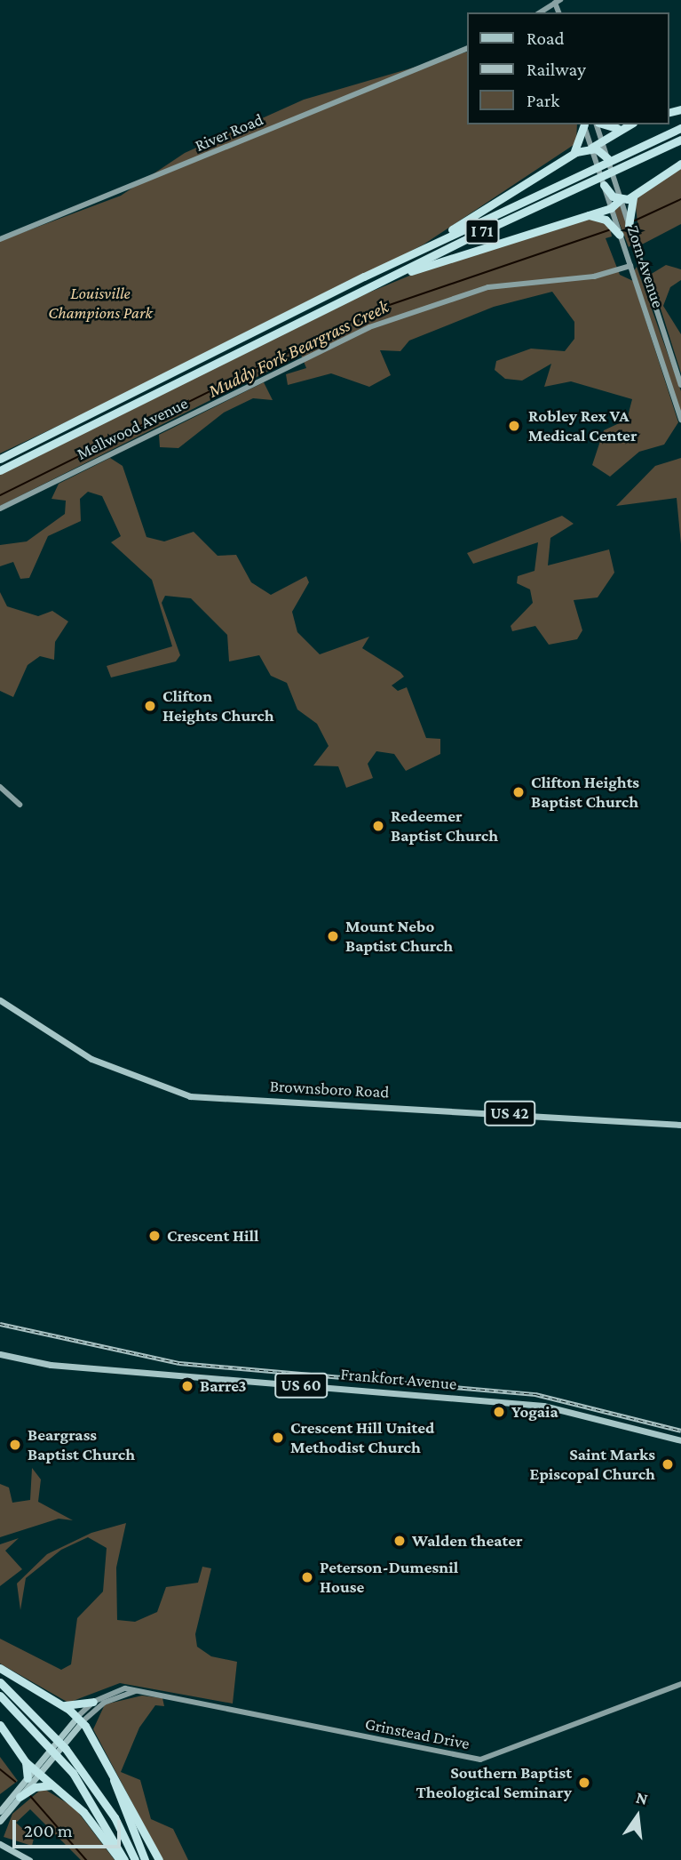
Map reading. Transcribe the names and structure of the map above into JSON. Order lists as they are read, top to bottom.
{
  "streets": {
    "highway": ["I 71"],
    "main road": [
      "Brownsboro Road",
      "US 42",
      "Frankfort Avenue",
      "US 60",
      "Grinstead Drive"
    ],
    "street": ["River Road", "Zorn Avenue", "Mellwood Avenue"]
  },
  "crossings": [
    ["Zorn Avenue", "Mellwood Avenue"]
  ],
  "water": ["Muddy Fork Beargrass Creek"],
  "parks": ["Louisville Champions Park"],
  "places": [
    "Robley Rex VA Medical Center",
    "Clifton Heights Church",
    "Clifton Heights Baptist Church",
    "Redeemer Baptist Church",
    "Mount Nebo Baptist Church",
    "Crescent Hill",
    "Barre3",
    "Yogaia",
    "Crescent Hill United Methodist Church",
    "Beargrass Baptist Church",
    "Saint Marks Episcopal Church",
    "Walden theater",
    "Peterson-Dumesnil House",
    "Southern Baptist Theological Seminary"
  ],
  "legend": ["Road", "Railway", "Park"],
  "scale_bar": "200 m",
  "north": "top"
}
